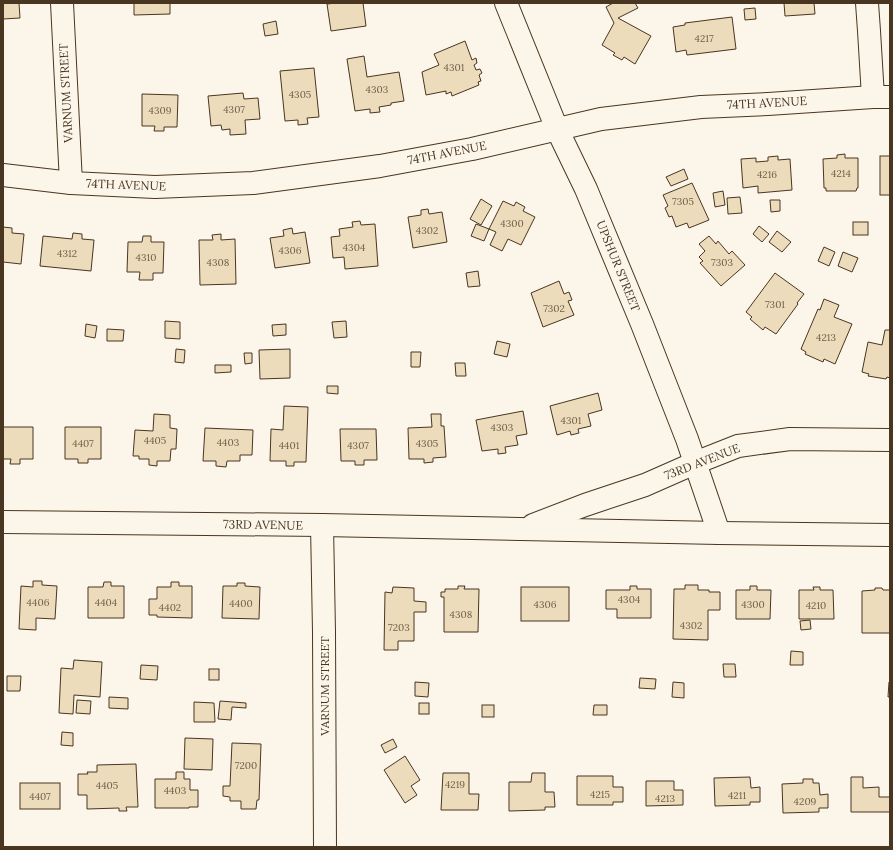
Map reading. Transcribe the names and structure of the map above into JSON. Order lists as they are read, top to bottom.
{
  "streets": {
    "street": [
      "VARNUM STREET",
      "74TH AVENUE",
      "UPSHUR STREET",
      "73RD AVENUE"
    ]
  },
  "crossings": [
    ["VARNUM STREET", "74TH AVENUE"],
    ["VARNUM STREET", "73RD AVENUE"],
    ["74TH AVENUE", "UPSHUR STREET"],
    ["UPSHUR STREET", "73RD AVENUE"]
  ],
  "house_numbers": [
    "4217",
    "4301",
    "4303",
    "4305",
    "4307",
    "4309",
    "4214",
    "4216",
    "7305",
    "4300",
    "4302",
    "4304",
    "4306",
    "4312",
    "4310",
    "4308",
    "7303",
    "7301",
    "7302",
    "4213",
    "4301",
    "4303",
    "4405",
    "4403",
    "4407",
    "4305",
    "4401",
    "4307",
    "4304",
    "4406",
    "4404",
    "4400",
    "4306",
    "4300",
    "4210",
    "4402",
    "4308",
    "4302",
    "7203",
    "7200",
    "4219",
    "4405",
    "4403",
    "4215",
    "4211",
    "4407",
    "4213",
    "4209"
  ]
}
